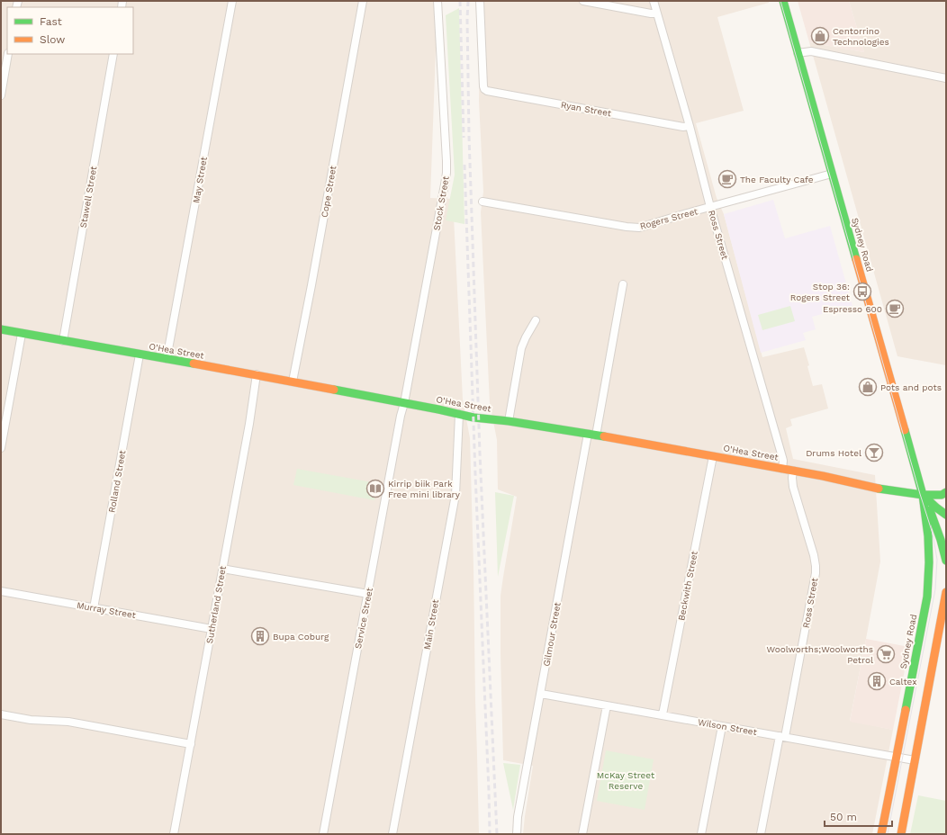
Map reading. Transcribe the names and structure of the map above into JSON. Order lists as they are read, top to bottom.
{
  "streets": {
    "main road": ["Sydney Road", "O'Hea Street"],
    "street": [
      "Ryan Street",
      "May Street",
      "Cope Street",
      "Stawell Street",
      "Stock Street",
      "Rogers Street",
      "Ross Street",
      "Rolland Street",
      "Beckwith Street",
      "Sutherland Street",
      "Murray Street",
      "Service Street",
      "Main Street",
      "Gilmour Street",
      "Wilson Street"
    ]
  },
  "crossings": [
    ["Ryan Street", "Ross Street"],
    ["May Street", "O'Hea Street"],
    ["Cope Street", "O'Hea Street"],
    ["Stawell Street", "O'Hea Street"],
    ["Stock Street", "O'Hea Street"],
    ["Stock Street", "Service Street"],
    ["Rogers Street", "Ross Street"],
    ["Rogers Street", "Sydney Road"],
    ["Ross Street", "O'Hea Street"],
    ["Ross Street", "Wilson Street"],
    ["Sydney Road", "O'Hea Street"],
    ["Sydney Road", "Wilson Street"],
    ["O'Hea Street", "Rolland Street"],
    ["O'Hea Street", "Beckwith Street"],
    ["O'Hea Street", "Sutherland Street"],
    ["O'Hea Street", "Service Street"],
    ["O'Hea Street", "Main Street"],
    ["O'Hea Street", "Gilmour Street"],
    ["Rolland Street", "Murray Street"],
    ["Beckwith Street", "Wilson Street"],
    ["Sutherland Street", "Murray Street"],
    ["Gilmour Street", "Wilson Street"]
  ],
  "parks": ["McKay Street Reserve"],
  "places": {
    "shop": ["Centorrino Technologies", "Pots and pots"],
    "cafe": ["The Faculty Cafe", "Espresso 600"],
    "bus stop": ["Stop 36: Rogers Street"],
    "bar": ["Drums Hotel"],
    "library": ["Kirrip biik Park Free mini library"],
    "building": ["Bupa Coburg", "Caltex"],
    "supermarket": ["Woolworths;Woolworths Petrol"]
  },
  "legend": ["Fast", "Slow"],
  "scale_bar": "50 m"
}
